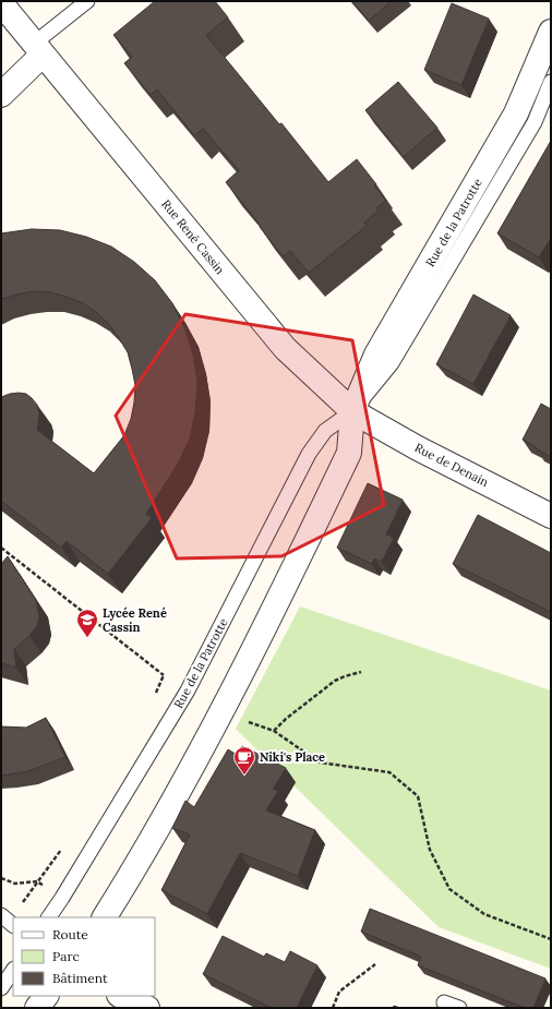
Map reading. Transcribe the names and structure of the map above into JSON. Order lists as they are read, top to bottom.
{
  "streets": {
    "street": ["Rue de la Patrotte", "Rue René Cassin", "Rue de Denain"]
  },
  "crossings": [
    ["Rue de la Patrotte", "Rue René Cassin"],
    ["Rue de la Patrotte", "Rue de Denain"],
    ["Rue René Cassin", "Rue de Denain"]
  ],
  "places": {
    "school or university": ["Lycée René Cassin"],
    "cafe": ["Niki's Place"]
  },
  "legend": ["Route", "Parc", "Bâtiment"]
}
